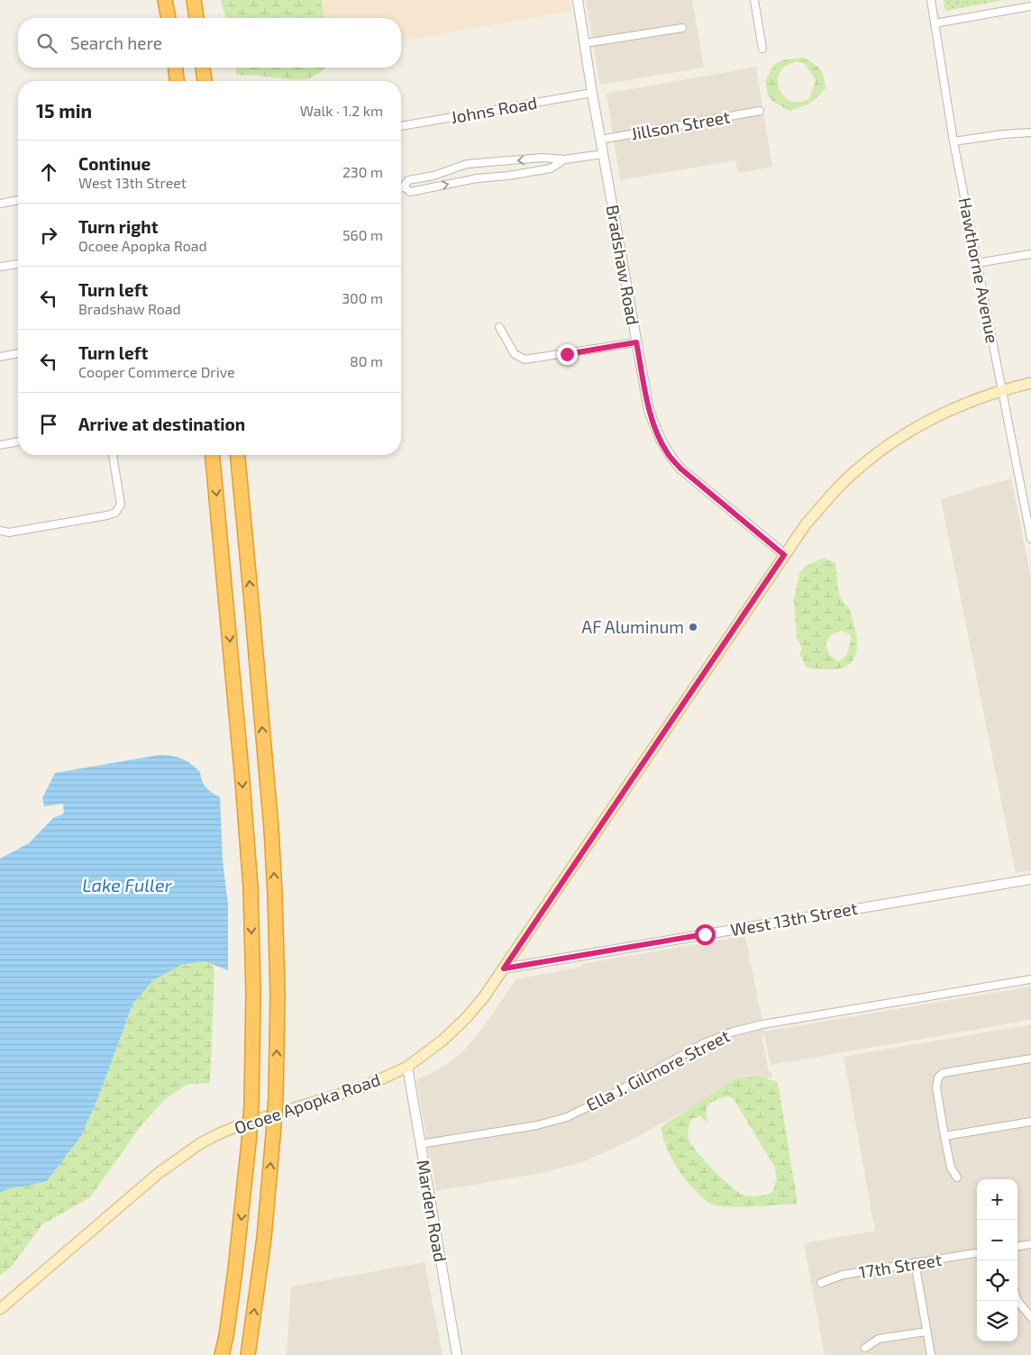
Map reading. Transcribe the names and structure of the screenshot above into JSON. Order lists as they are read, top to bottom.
{
  "streets": {
    "main road": ["Ocoee Apopka Road"],
    "street": [
      "Johns Road",
      "Jillson Street",
      "Bradshaw Road",
      "Hawthorne Avenue",
      "West 13th Street",
      "Ella J. Gilmore Street",
      "Marden Road",
      "17th Street"
    ]
  },
  "crossings": [
    ["Johns Road", "Bradshaw Road"],
    ["Jillson Street", "Bradshaw Road"],
    ["Bradshaw Road", "Ocoee Apopka Road"],
    ["Hawthorne Avenue", "Ocoee Apopka Road"],
    ["West 13th Street", "Ocoee Apopka Road"],
    ["Ella J. Gilmore Street", "Marden Road"],
    ["Ocoee Apopka Road", "Marden Road"]
  ],
  "water": ["Lake Fuller"],
  "places": ["AF Aluminum"],
  "page": {
    "search": "Search here",
    "heading": ["15 min", "Walk · 1.2 km"],
    "list": [
      ["Continue", "West 13th Street", "230 m"],
      ["Turn right", "Ocoee Apopka Road", "560 m"],
      ["Turn left", "Bradshaw Road", "300 m"],
      ["Turn left", "Cooper Commerce Drive", "80 m"],
      "Arrive at destination"
    ],
    "map_buttons": ["+", "−"]
  }
}
